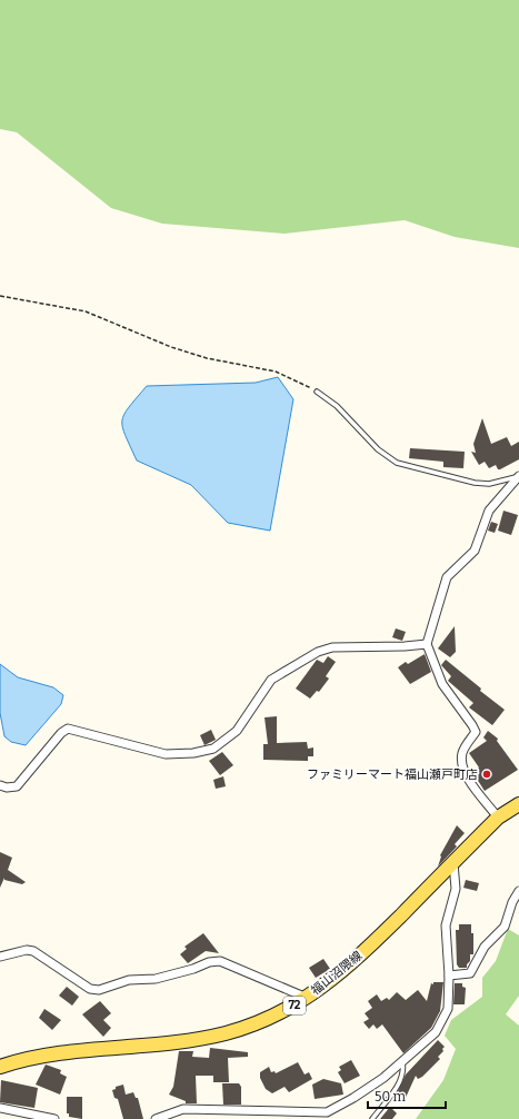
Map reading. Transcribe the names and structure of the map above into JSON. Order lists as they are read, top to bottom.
{
  "streets": {
    "main road": ["福山沼隈線", "72"]
  },
  "places": ["ファミリーマート福山瀬戸町店"],
  "scale_bar": "50 m"
}
